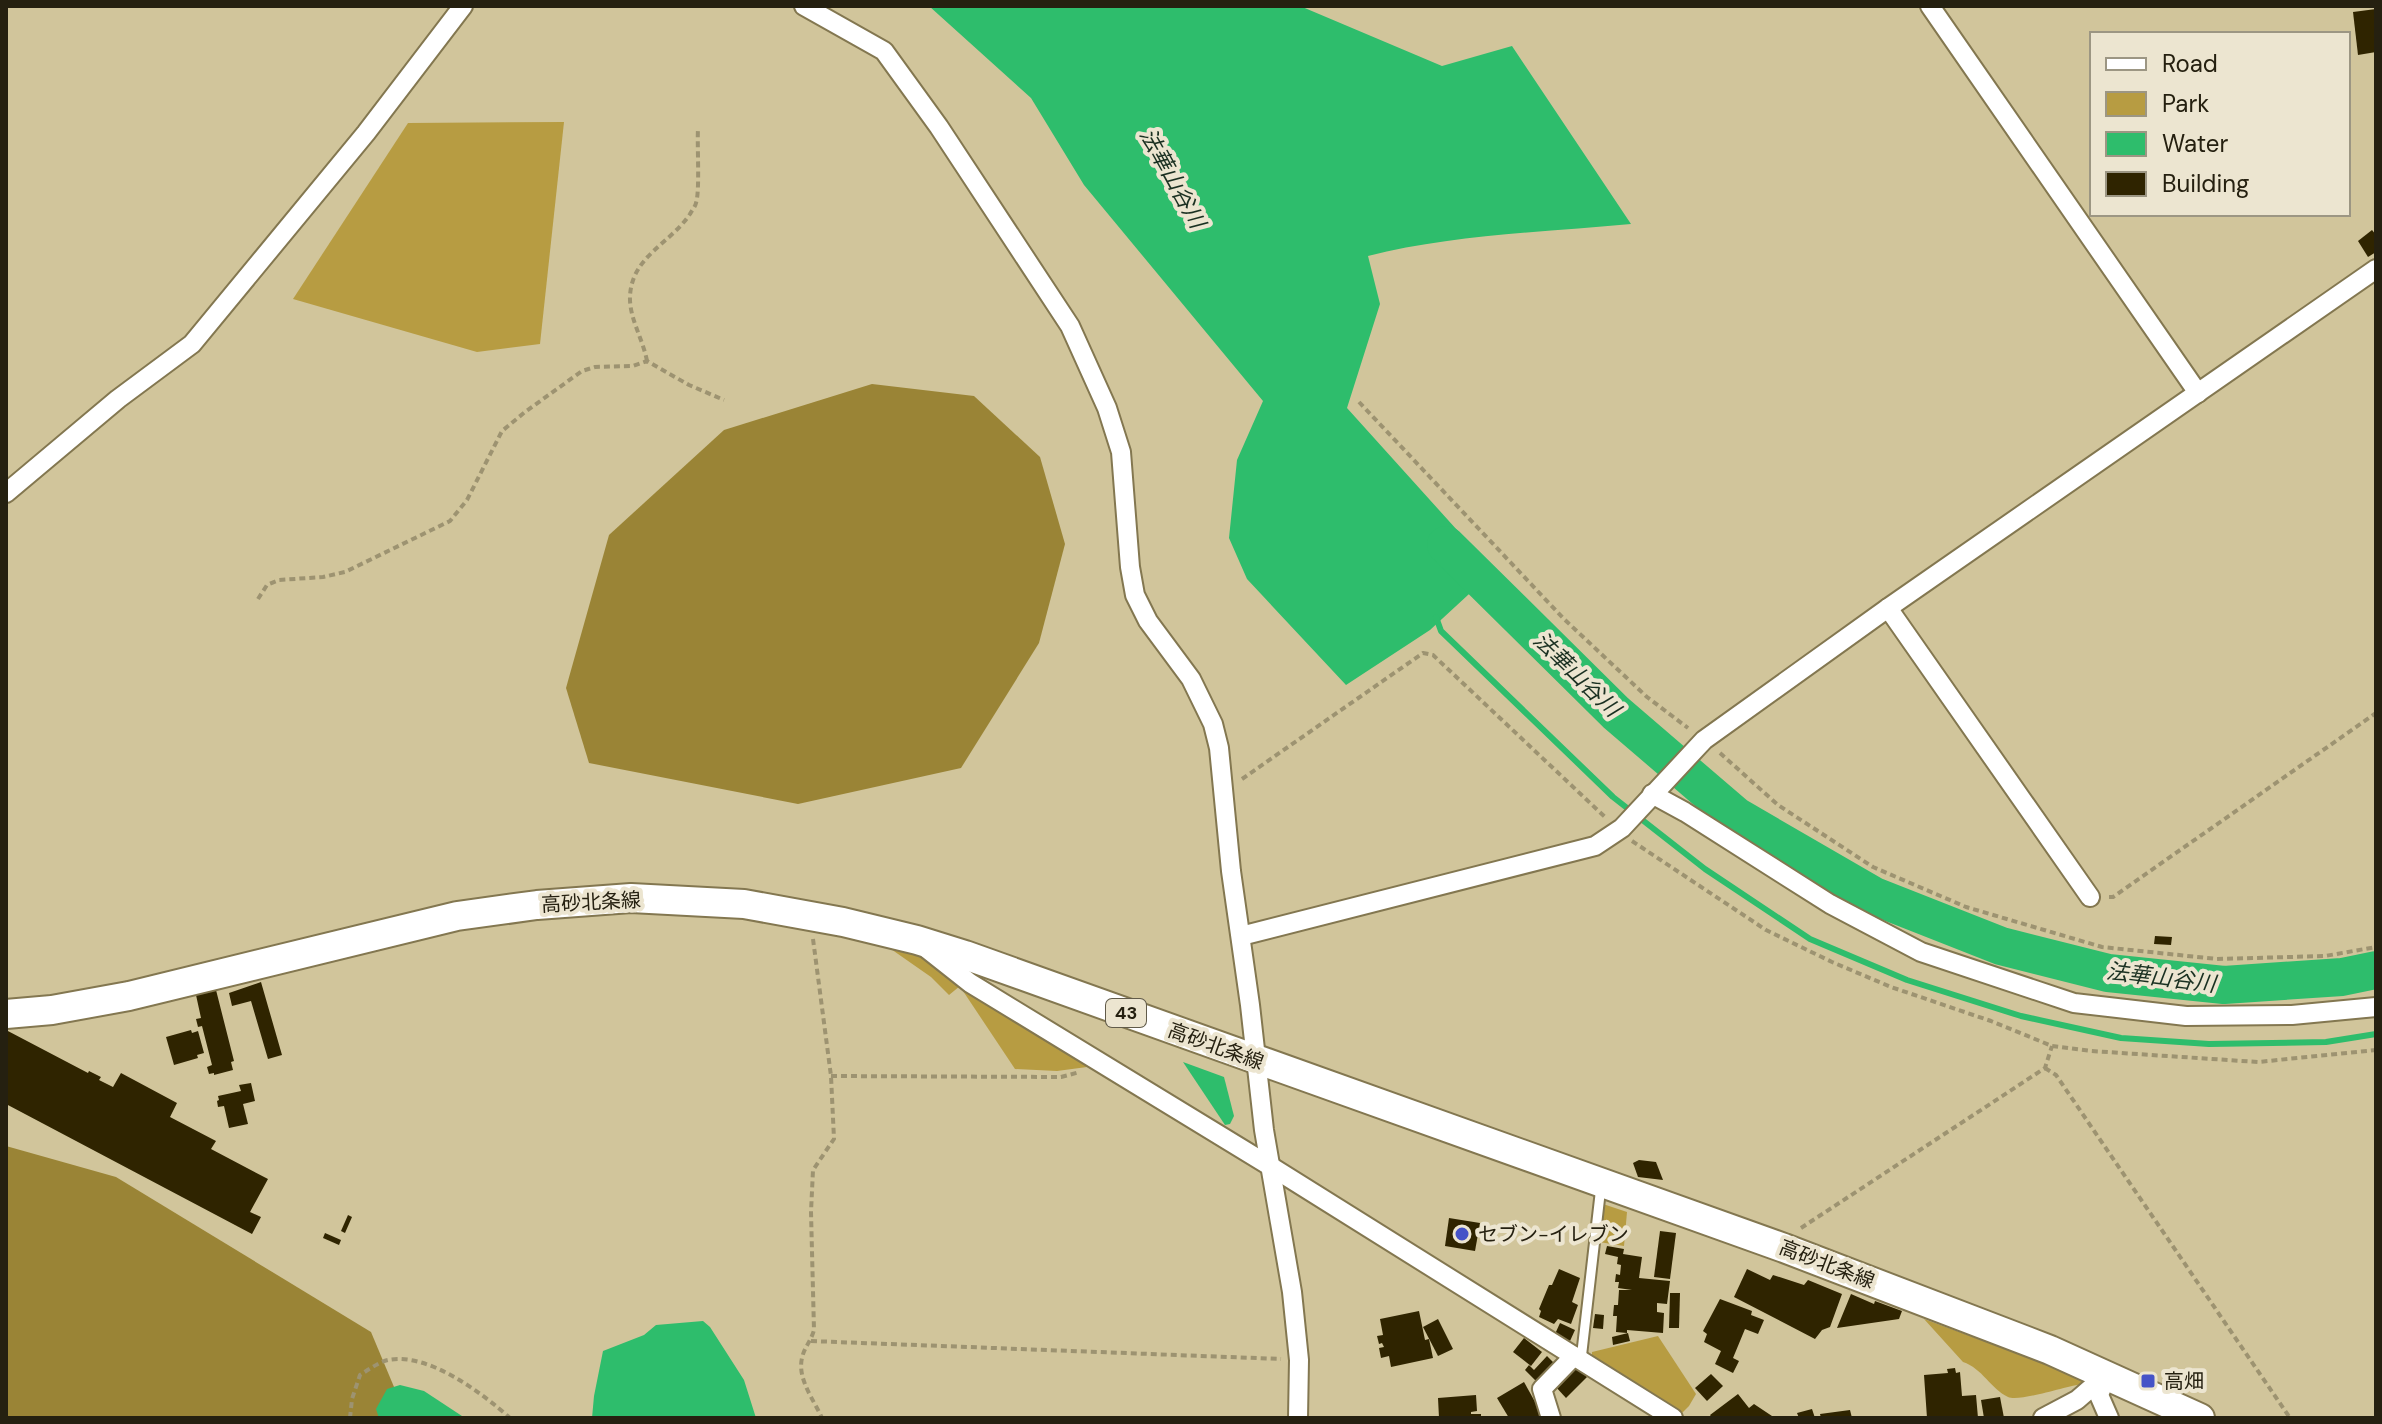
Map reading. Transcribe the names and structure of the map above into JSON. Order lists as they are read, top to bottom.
{
  "streets": {
    "main road": ["高砂北条線", "43"]
  },
  "water": ["法華山谷川"],
  "places": {
    "other": ["セブン-イレブン"],
    "transit": ["高畑"]
  },
  "legend": [
    "Road",
    "Park",
    "Water",
    "Building"
  ]
}
